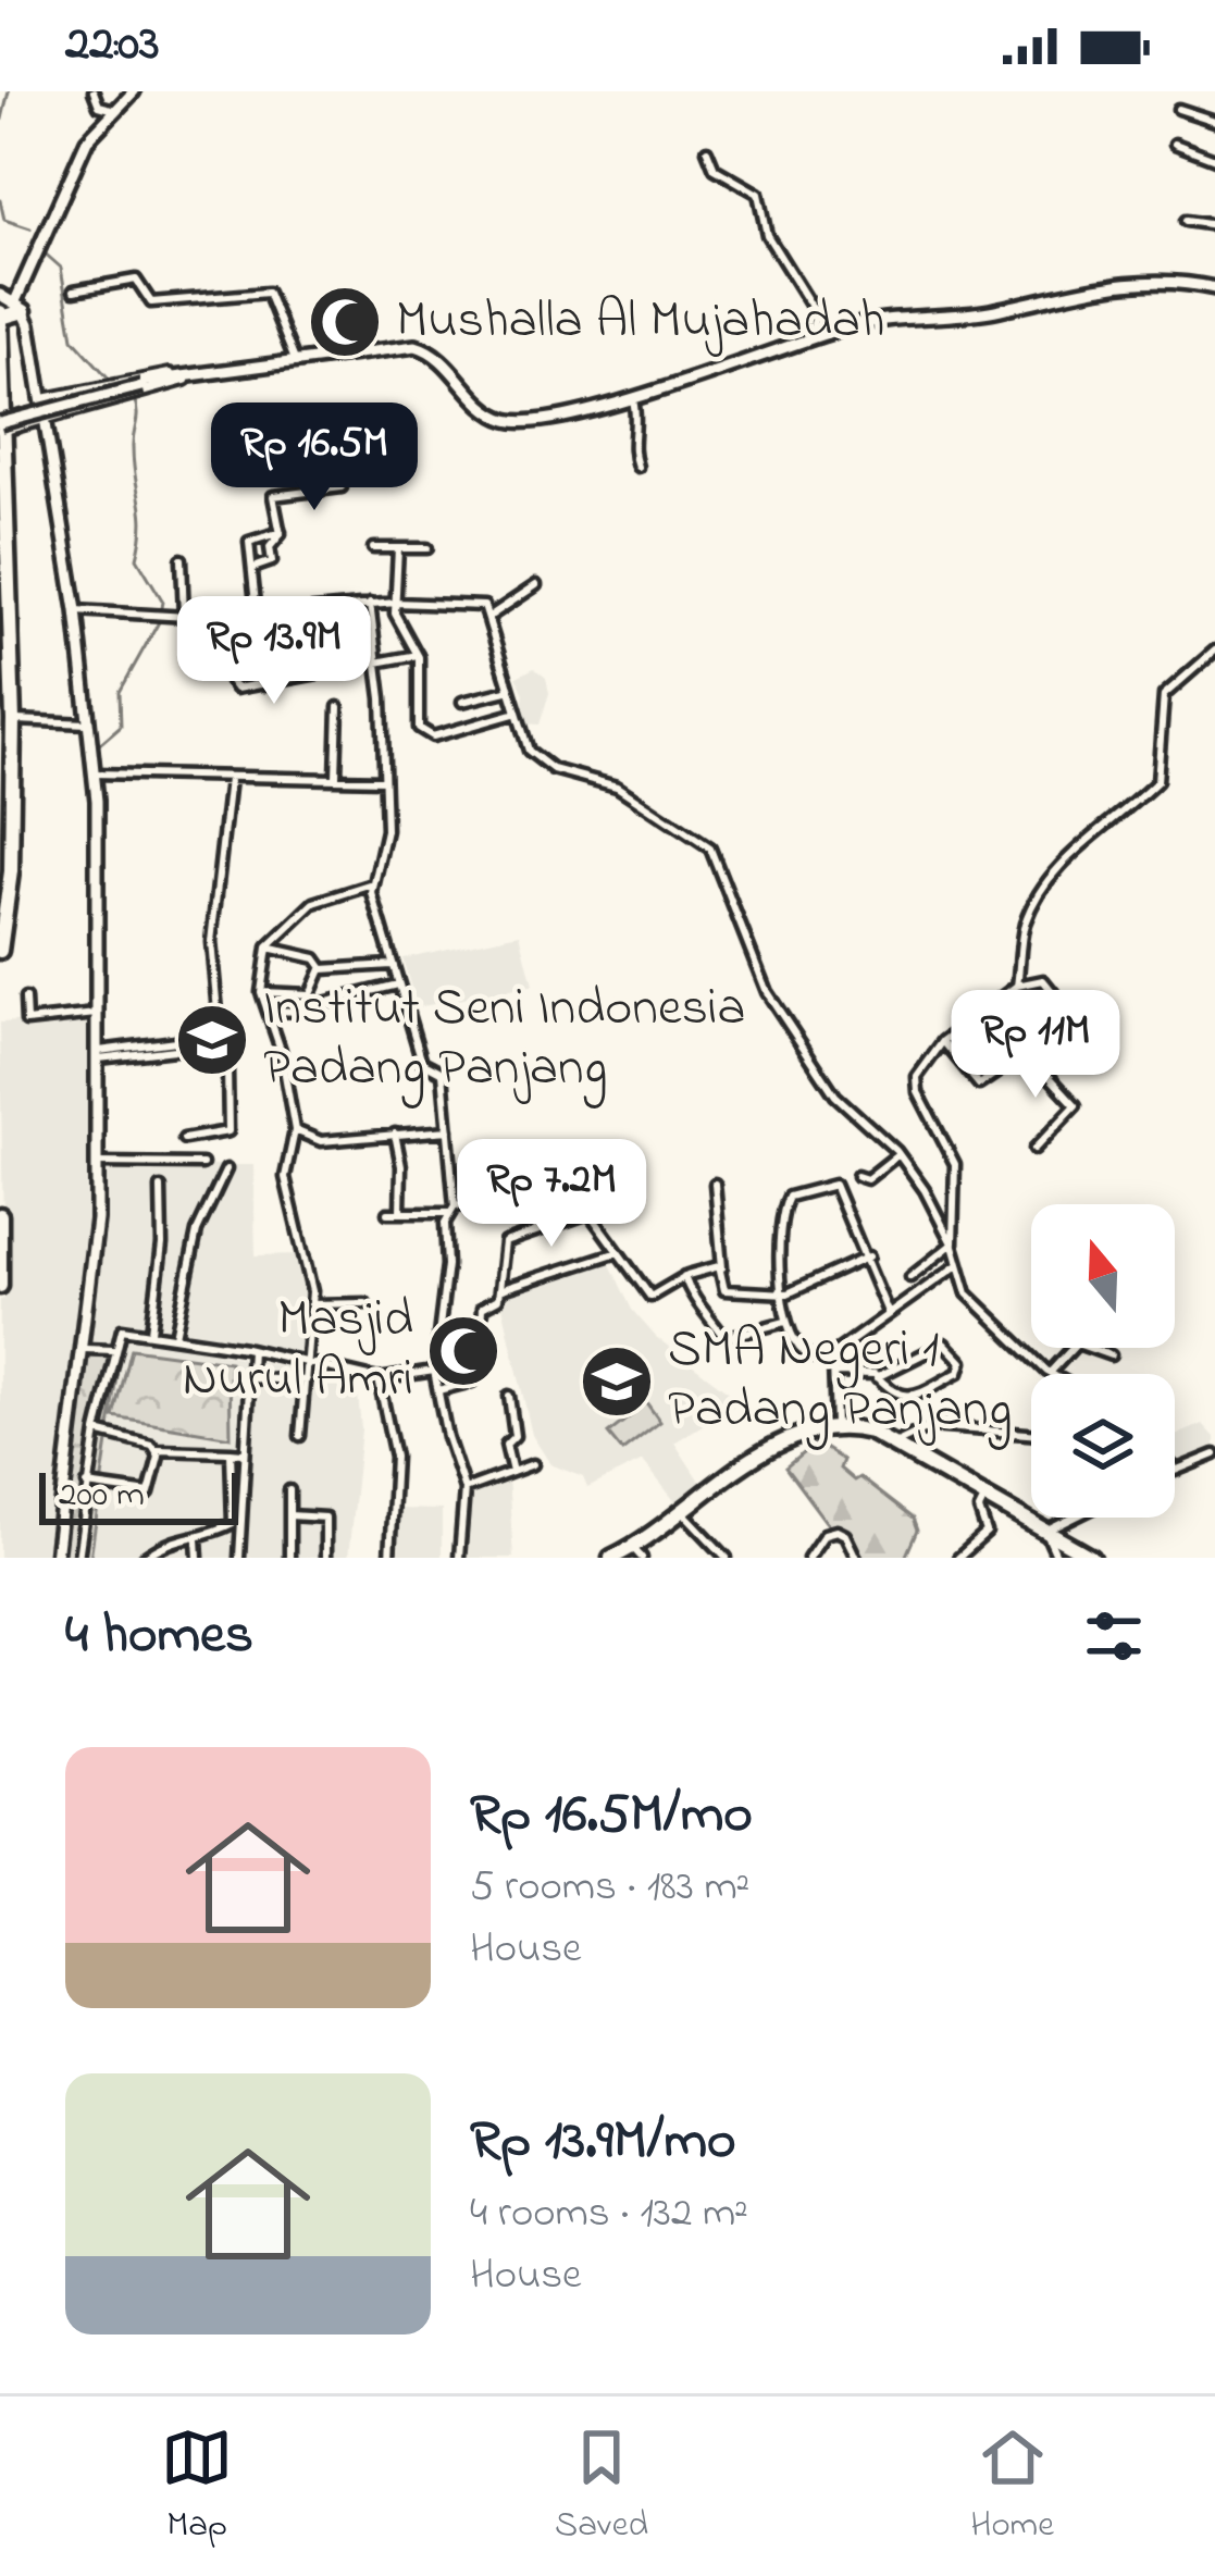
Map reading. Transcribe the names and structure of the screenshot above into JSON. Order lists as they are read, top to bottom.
{
  "places": {
    "mosque": ["Mushalla Al Mujahadah", "Masjid Nurul Amri"],
    "school or university": ["Institut Seni Indonesia Padang Panjang", "SMA Negeri 1 Padang Panjang"]
  },
  "scale_bar": "200 m",
  "north": "top",
  "page": {
    "status": "22:03",
    "price": [
      "Rp 16.5M",
      "Rp 13.9M",
      "Rp 11M",
      "Rp 7.2M"
    ],
    "scale": "200 m",
    "heading": "4 homes",
    "list": [
      {
        "name": "Rp 16.5M/mo",
        "note": "5 rooms · 183 m² · House"
      },
      {
        "name": "Rp 13.9M/mo",
        "note": "4 rooms · 132 m² · House"
      }
    ],
    "tabs": ["Map", "Saved", "Home"]
  }
}
